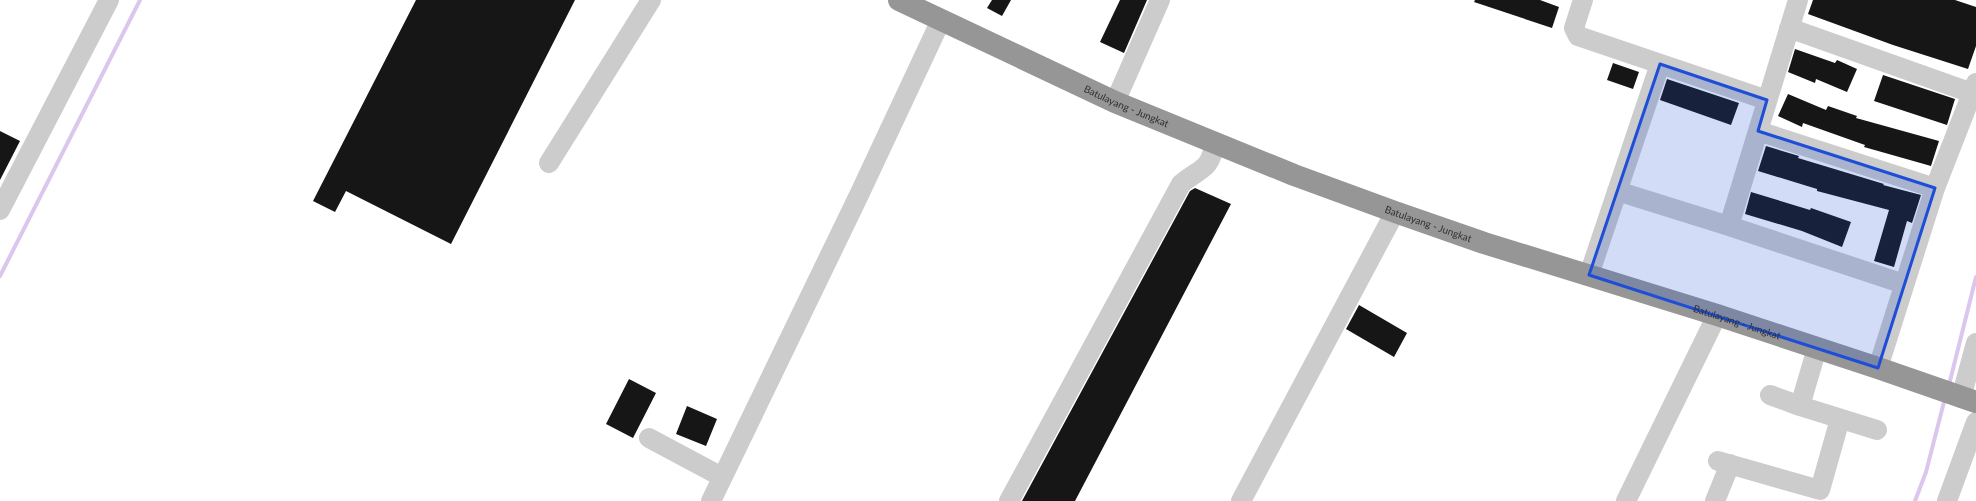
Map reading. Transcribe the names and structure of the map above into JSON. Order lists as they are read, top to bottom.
{
  "streets": {
    "highway": ["Batulayang - Jungkat"]
  }
}
